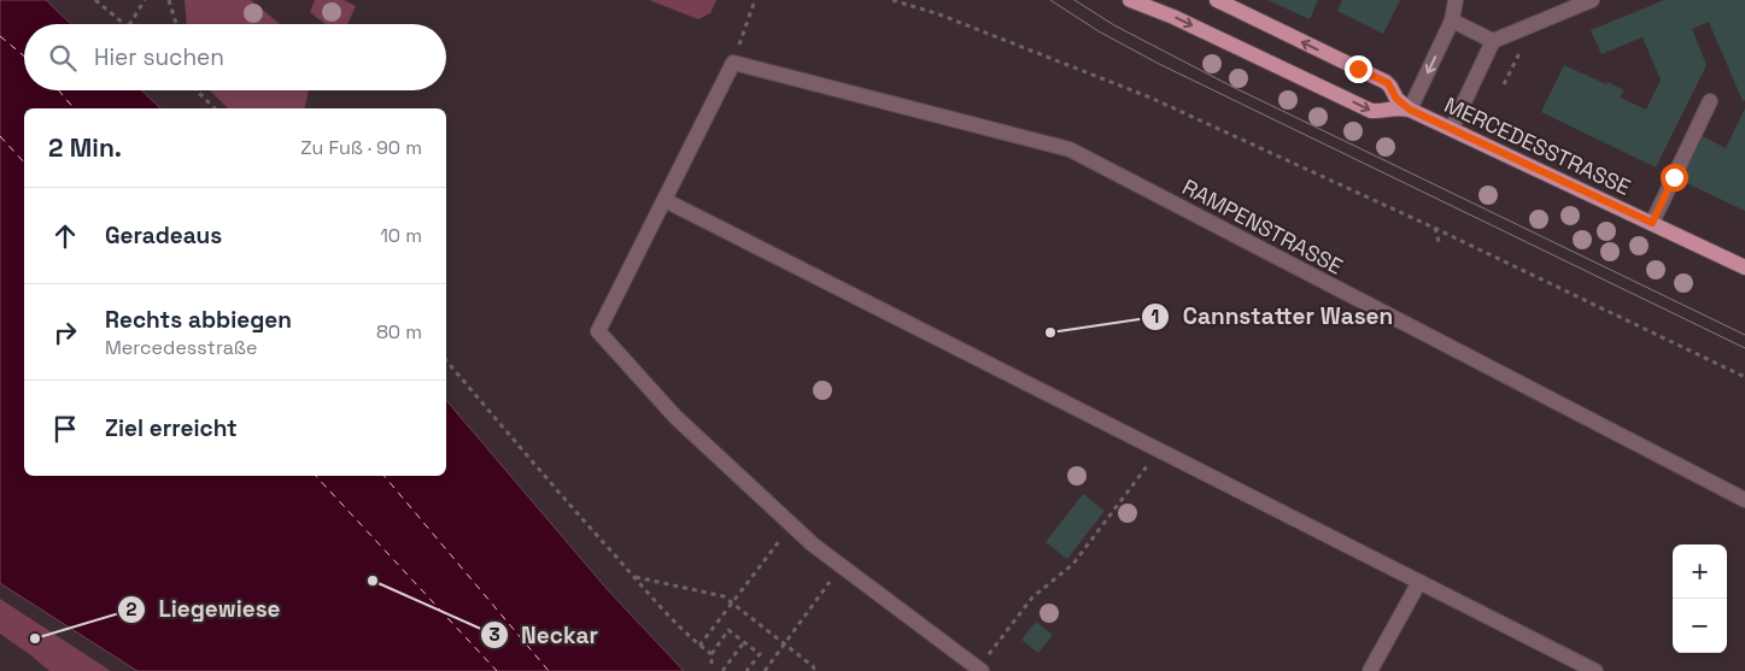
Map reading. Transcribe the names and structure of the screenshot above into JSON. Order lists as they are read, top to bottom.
{
  "streets": {
    "main road": ["MERCEDESSTRASSE"],
    "street": ["RAMPENSTRASSE"]
  },
  "places": ["Cannstatter Wasen", "Neckar", "Liegewiese"],
  "page": {
    "search": "Hier suchen",
    "heading": ["2 Min.", "Zu Fuß · 90 m"],
    "list": [
      ["Geradeaus", "10 m"],
      ["Rechts abbiegen", "Mercedesstraße", "80 m"],
      "Ziel erreicht"
    ],
    "map_buttons": ["+", "−"]
  }
}
